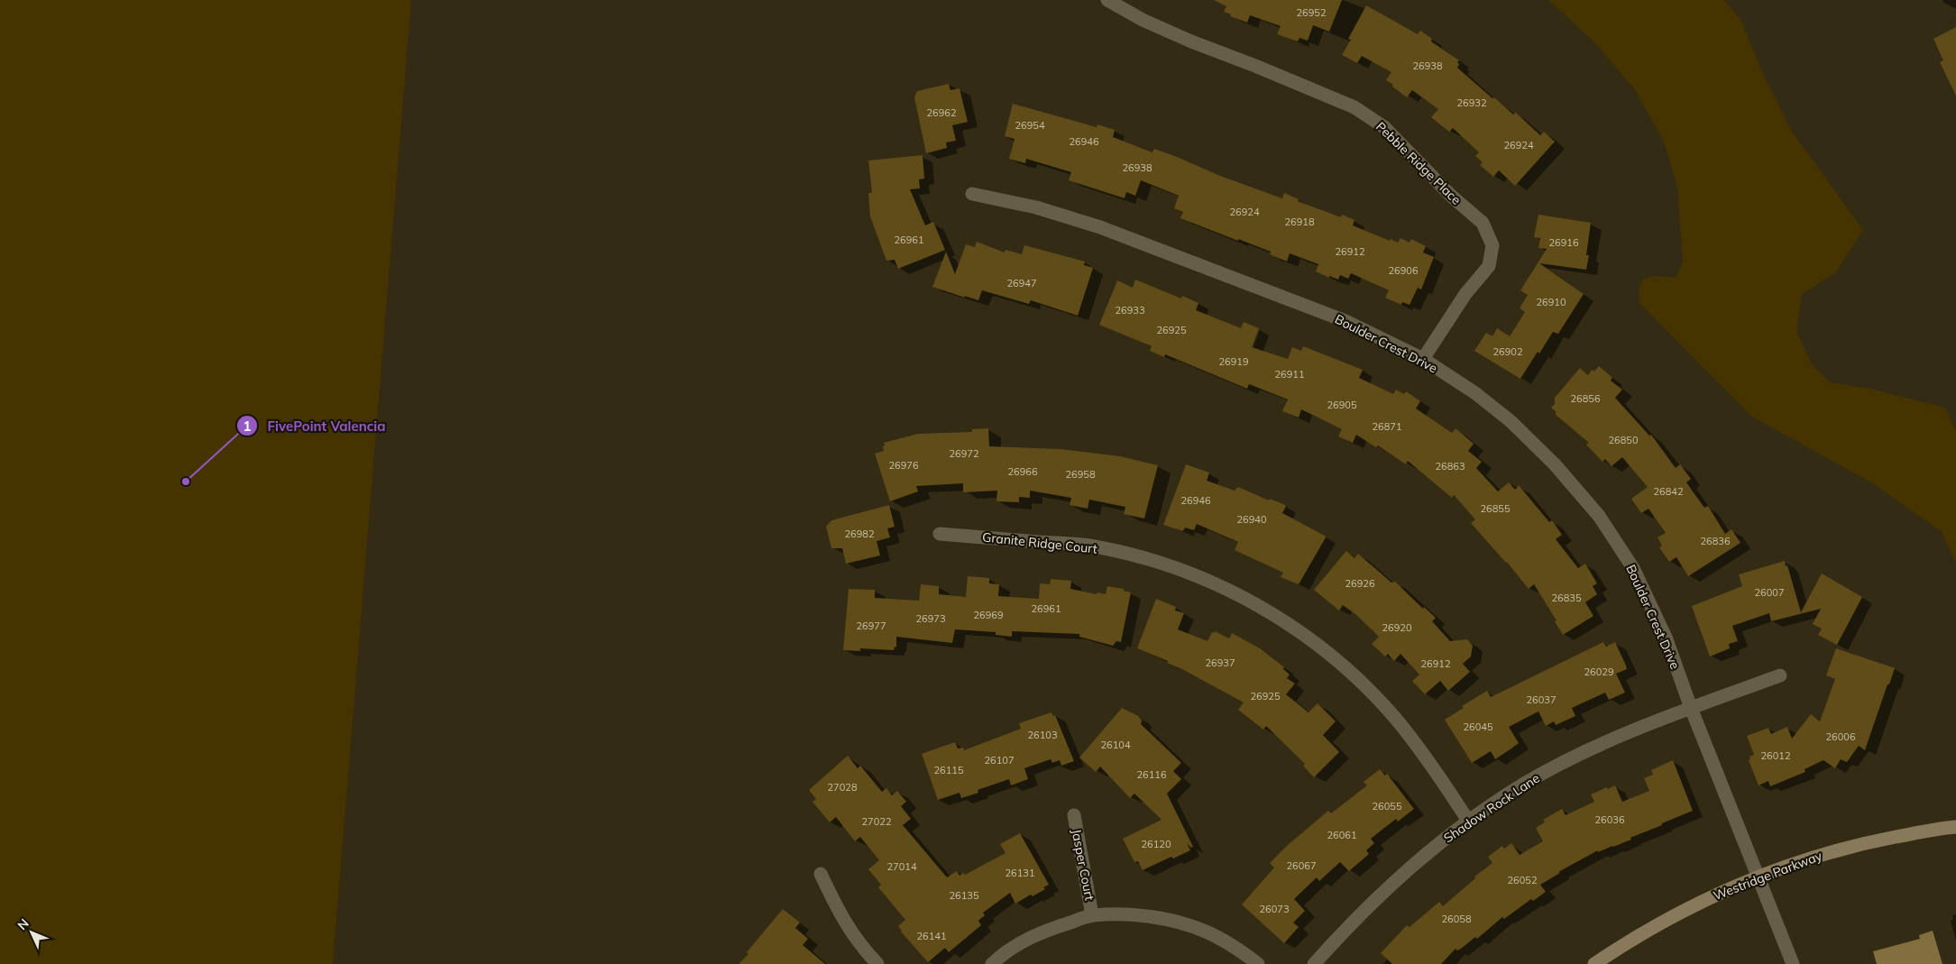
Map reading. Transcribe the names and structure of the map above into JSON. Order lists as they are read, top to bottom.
{
  "streets": {
    "street": [
      "Pebble Ridge Place",
      "Boulder Crest Drive",
      "Granite Ridge Court",
      "Shadow Rock Lane",
      "Jasper Court",
      "Westridge Parkway"
    ]
  },
  "crossings": [
    ["Pebble Ridge Place", "Boulder Crest Drive"],
    ["Boulder Crest Drive", "Shadow Rock Lane"],
    ["Boulder Crest Drive", "Westridge Parkway"],
    ["Granite Ridge Court", "Shadow Rock Lane"]
  ],
  "places": ["FivePoint Valencia"],
  "house_numbers": [
    "26952",
    "26938",
    "26932",
    "26962",
    "26954",
    "26946",
    "26924",
    "26938",
    "26924",
    "26918",
    "26961",
    "26916",
    "26912",
    "26906",
    "26947",
    "26910",
    "26933",
    "26925",
    "26902",
    "26919",
    "26911",
    "26856",
    "26905",
    "26871",
    "26850",
    "26972",
    "26976",
    "26863",
    "26966",
    "26958",
    "26842",
    "26946",
    "26855",
    "26940",
    "26982",
    "26836",
    "26926",
    "26007",
    "26835",
    "26961",
    "26969",
    "26973",
    "26977",
    "26920",
    "26937",
    "26912",
    "26029",
    "26925",
    "26037",
    "26045",
    "26103",
    "26006",
    "26104",
    "26012",
    "26107",
    "26115",
    "26116",
    "27028",
    "26055",
    "26036",
    "27022",
    "26061",
    "26120",
    "26067",
    "27014",
    "26131",
    "26052",
    "26135",
    "26073",
    "26058",
    "26141"
  ],
  "north": "top left"
}
